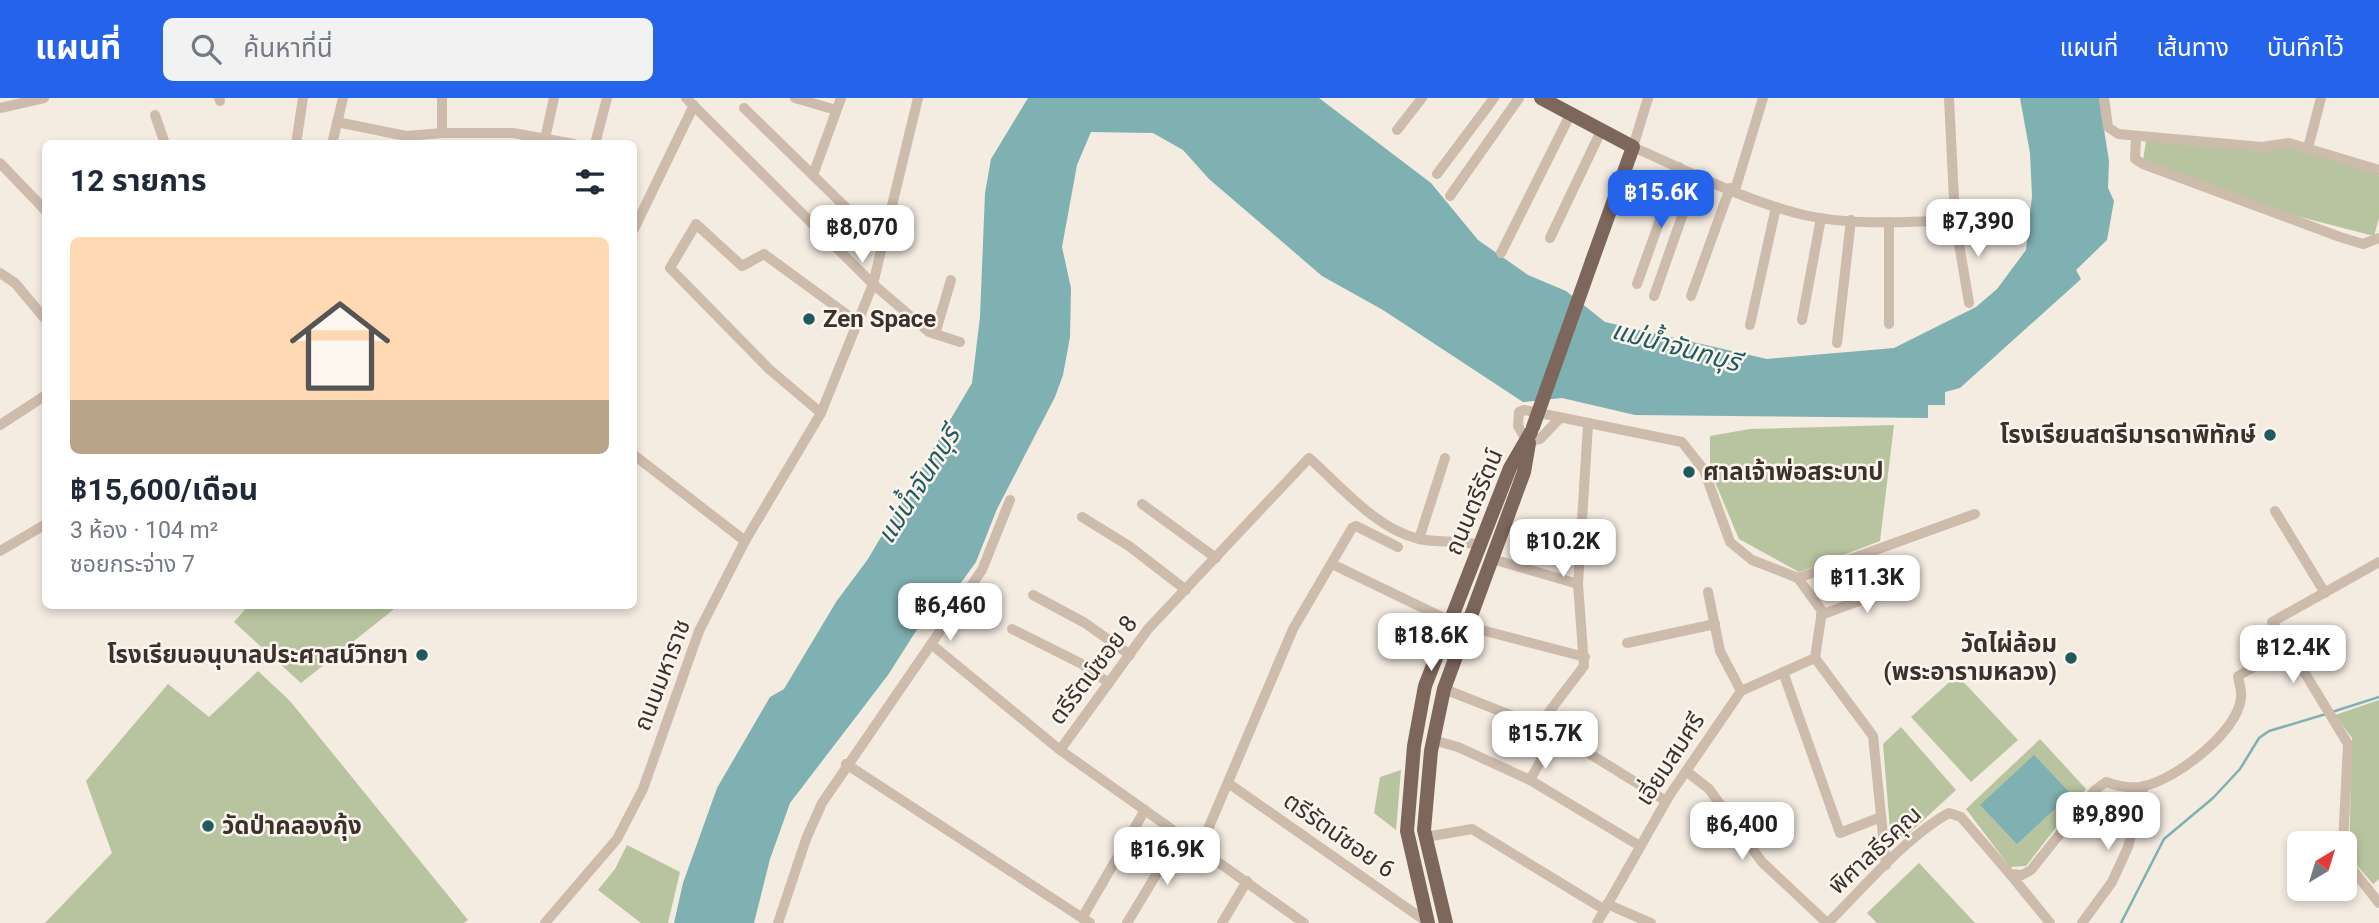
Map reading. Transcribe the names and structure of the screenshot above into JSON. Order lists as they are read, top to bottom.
{
  "streets": {
    "main road": ["ถนนตรีรัตน์"],
    "street": [
      "ตรีรัตน์ซอย 8",
      "ถนนมหาราช",
      "เอี่ยมสมศรี",
      "ตรีรัตน์ซอย 6",
      "พิศาลธีรคุณ"
    ]
  },
  "crossings": [
    ["ถนนตรีรัตน์", "ตรีรัตน์ซอย 6"]
  ],
  "water": ["แม่น้ำจันทบุรี"],
  "places": [
    "Zen Space",
    "โรงเรียนสตรีมารดาพิทักษ์",
    "ศาลเจ้าพ่อสระบาป",
    "โรงเรียนอนุบาลประศาสน์วิทยา",
    "วัดไผ่ล้อม (พระอารามหลวง)",
    "วัดป่าคลองกุ้ง"
  ],
  "north": "top right",
  "page": {
    "header": "แผนที่",
    "search": "ค้นหาที่นี่",
    "nav": ["แผนที่", "เส้นทาง", "บันทึกไว้"],
    "heading": "12 รายการ",
    "price": [
      "฿15.6K",
      "฿7,390",
      "฿8,070",
      "฿10.2K",
      "฿11.3K",
      "฿6,460",
      "฿18.6K",
      "฿12.4K",
      "฿15.7K",
      "฿9,890",
      "฿6,400",
      "฿16.9K"
    ],
    "list": [
      {
        "name": "฿15,600/เดือน",
        "note": "3 ห้อง · 104 m² · ซอยกระจ่าง 7"
      }
    ]
  }
}
